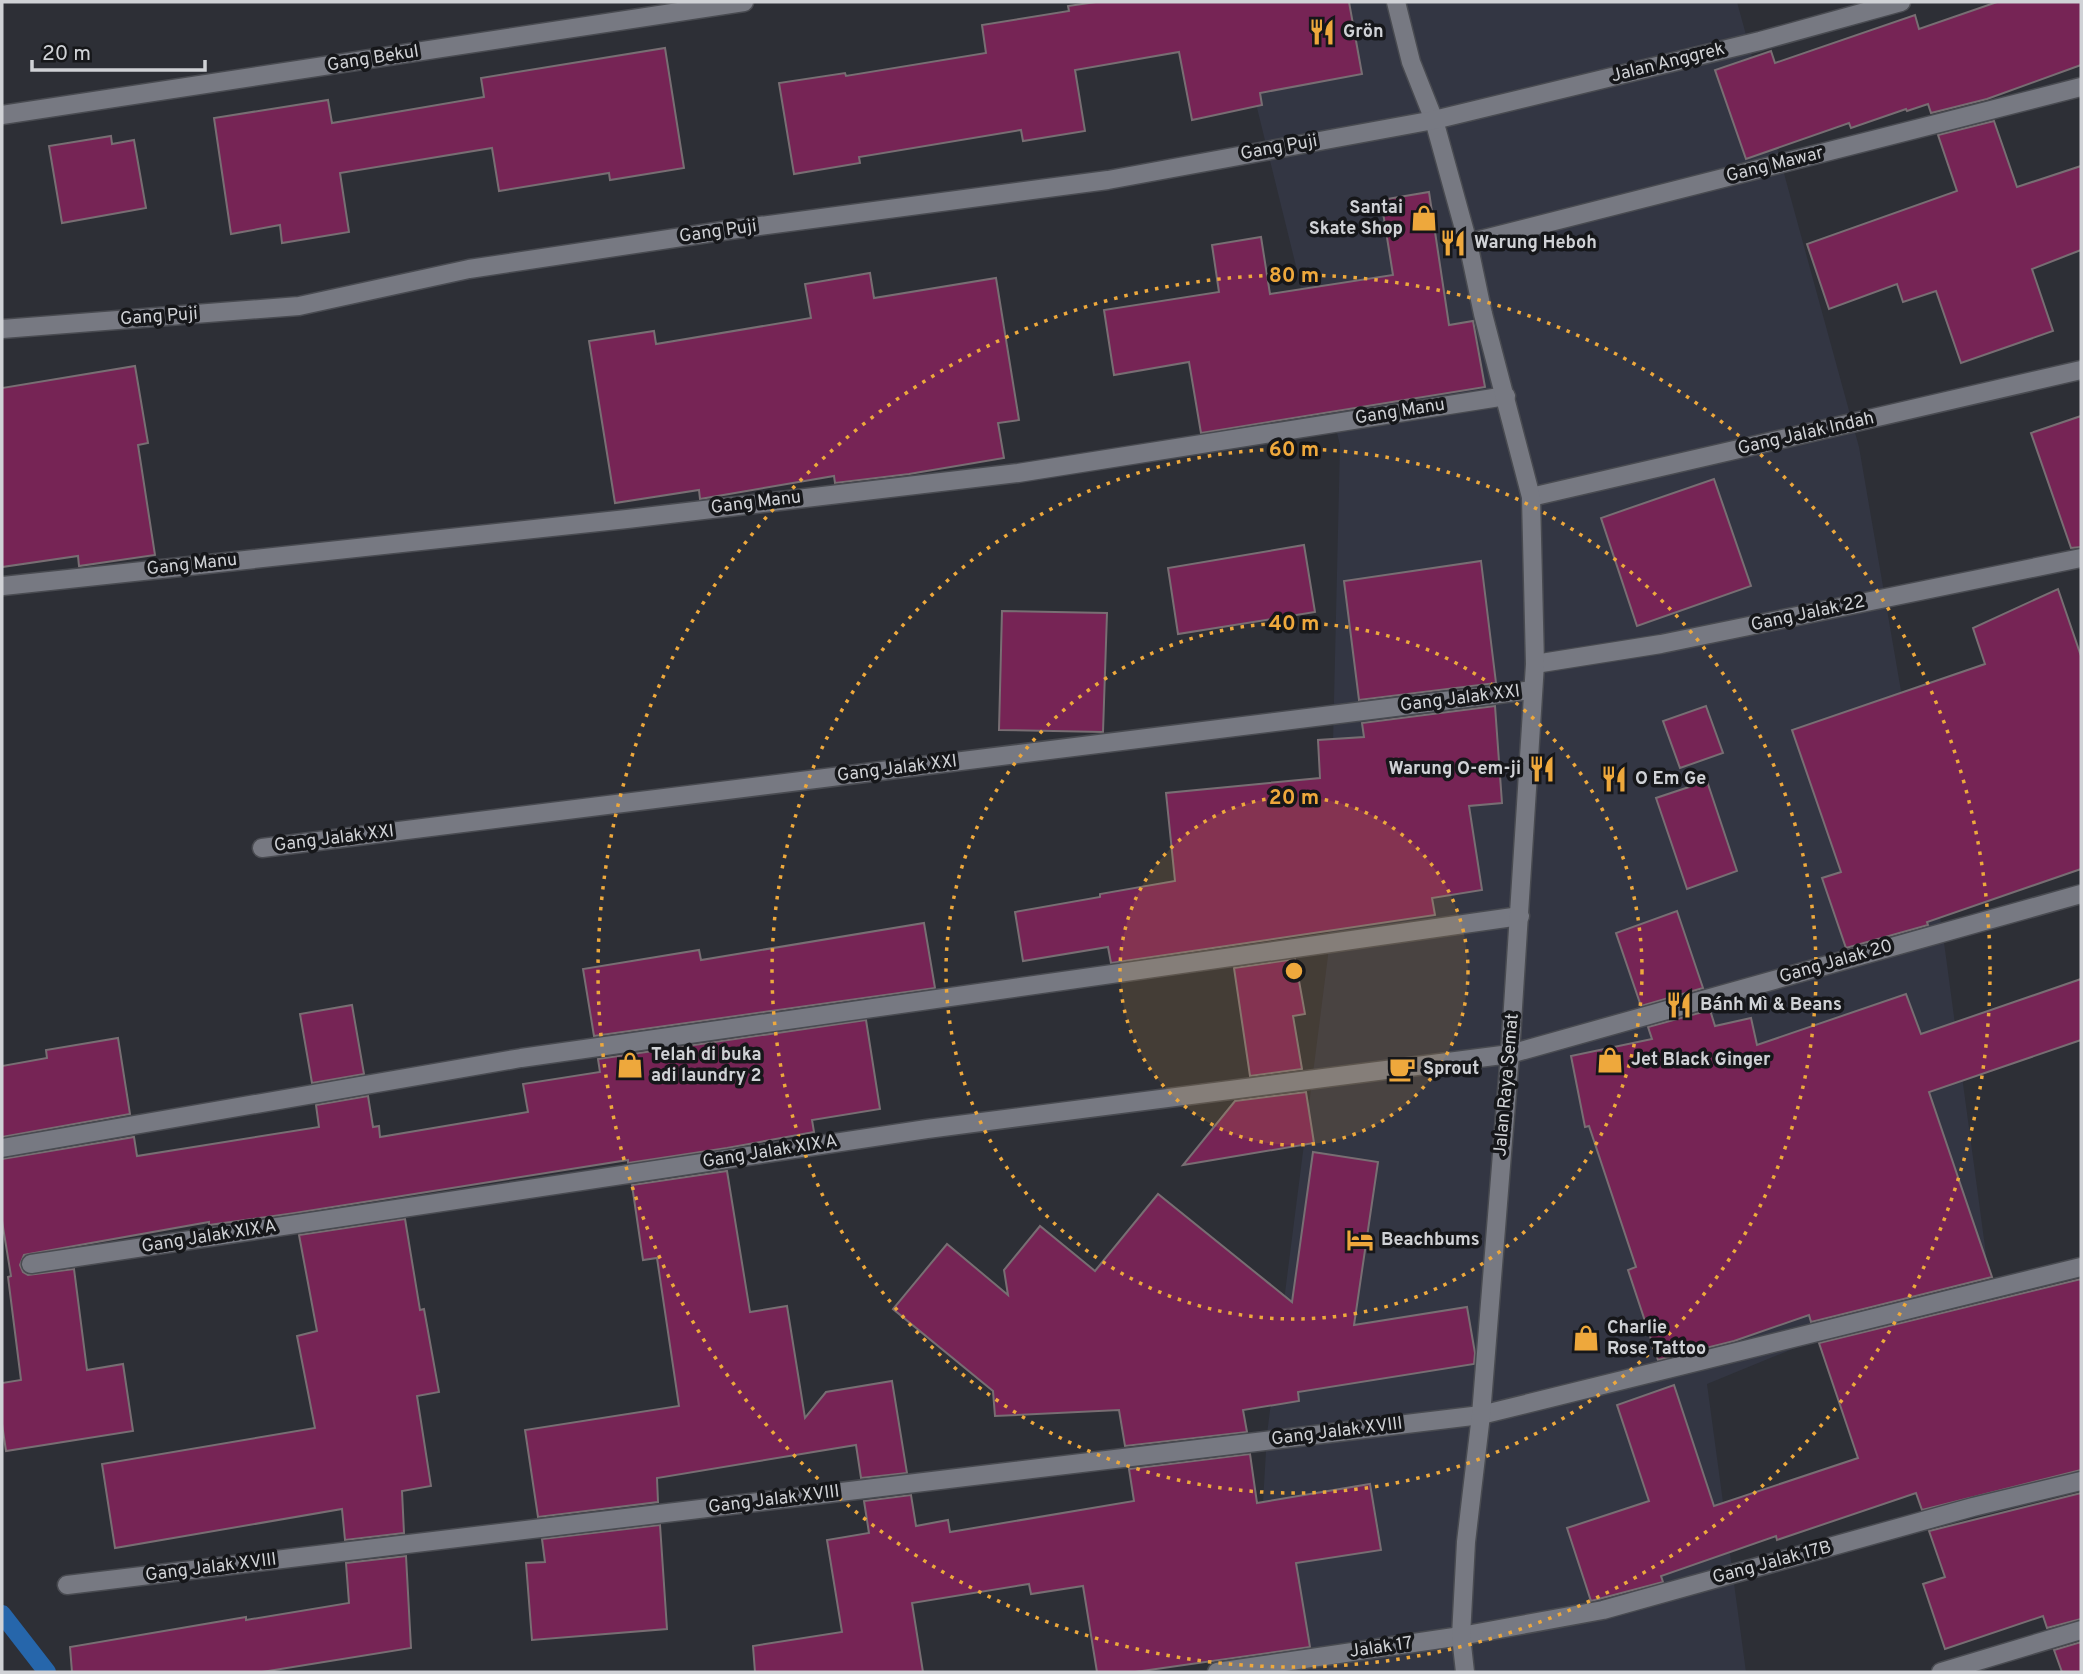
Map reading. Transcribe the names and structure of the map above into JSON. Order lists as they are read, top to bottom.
{
  "streets": {
    "street": [
      "Gang Bekul",
      "Jalan Anggrek",
      "Gang Puji",
      "Gang Mawar",
      "Gang Manu",
      "Gang Jalak Indah",
      "Gang Jalak 22",
      "Gang Jalak XXI",
      "Gang Jalak 20",
      "Jalan Raya Semat",
      "Gang Jalak XIX A",
      "Gang Jalak XVIII",
      "Gang Jalak 17B",
      "Jalak 17"
    ]
  },
  "crossings": [
    ["Jalan Anggrek", "Gang Puji"],
    ["Jalan Anggrek", "Jalan Raya Semat"],
    ["Gang Puji", "Jalan Raya Semat"],
    ["Gang Mawar", "Jalan Raya Semat"],
    ["Gang Manu", "Jalan Raya Semat"],
    ["Gang Jalak Indah", "Jalan Raya Semat"],
    ["Gang Jalak 22", "Jalan Raya Semat"],
    ["Gang Jalak XXI", "Jalan Raya Semat"],
    ["Gang Jalak 20", "Jalan Raya Semat"],
    ["Gang Jalak 20", "Gang Jalak XIX A"],
    ["Jalan Raya Semat", "Gang Jalak XIX A"],
    ["Jalan Raya Semat", "Gang Jalak XVIII"],
    ["Jalan Raya Semat", "Gang Jalak 17B"],
    ["Jalan Raya Semat", "Jalak 17"],
    ["Gang Jalak 17B", "Jalak 17"]
  ],
  "places": {
    "restaurant": [
      "Grön",
      "Warung Heboh",
      "Warung O-em-ji",
      "O Em Ge",
      "Bánh Mì & Beans"
    ],
    "shop": [
      "Santai Skate Shop",
      "Jet Black Ginger",
      "Telah di buka adi laundry 2",
      "Charlie Rose Tattoo"
    ],
    "cafe": ["Sprout"],
    "hotel": ["Beachbums"]
  },
  "scale_bar": "20 m",
  "rings": [
    "80 m",
    "60 m",
    "40 m",
    "20 m"
  ]
}
